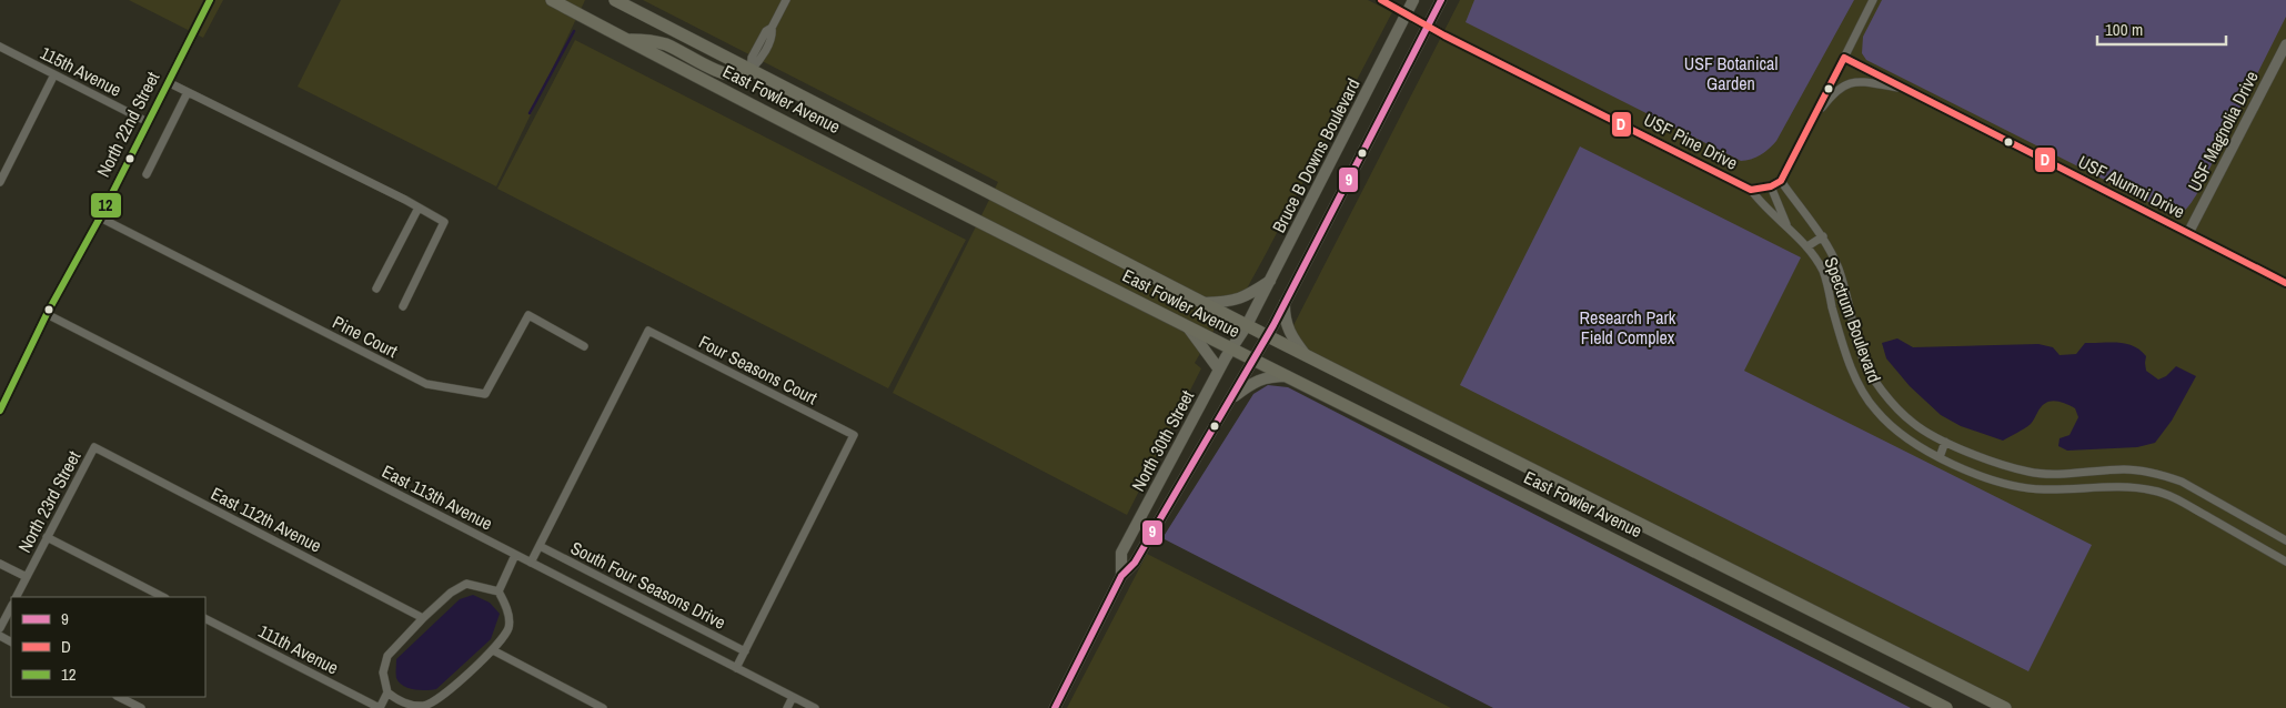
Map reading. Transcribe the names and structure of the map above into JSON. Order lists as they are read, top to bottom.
{
  "streets": {
    "main road": ["East Fowler Avenue", "Bruce B Downs Boulevard", "North 30th Street"],
    "street": [
      "115th Avenue",
      "North 22nd Street",
      "USF Magnolia Drive",
      "USF Pine Drive",
      "USF Alumni Drive",
      "Spectrum Boulevard",
      "Pine Court",
      "Four Seasons Court",
      "East 113th Avenue",
      "North 23rd Street",
      "East 112th Avenue",
      "South Four Seasons Drive",
      "111th Avenue"
    ]
  },
  "crossings": [
    ["115th Avenue", "North 22nd Street"],
    ["East Fowler Avenue", "Bruce B Downs Boulevard"],
    ["East Fowler Avenue", "North 30th Street"],
    ["North 22nd Street", "Pine Court"],
    ["North 22nd Street", "East 113th Avenue"],
    ["USF Magnolia Drive", "USF Alumni Drive"],
    ["USF Pine Drive", "Bruce B Downs Boulevard"],
    ["USF Pine Drive", "Spectrum Boulevard"],
    ["Bruce B Downs Boulevard", "North 30th Street"],
    ["Four Seasons Court", "East 113th Avenue"],
    ["Four Seasons Court", "South Four Seasons Drive"],
    ["North 23rd Street", "East 112th Avenue"]
  ],
  "parks": ["USF Botanical Garden", "Research Park Field Complex"],
  "lines": ["transit line 9", "transit line D", "transit line 12"],
  "legend": ["9", "D", "12"],
  "scale_bar": "100 m"
}
